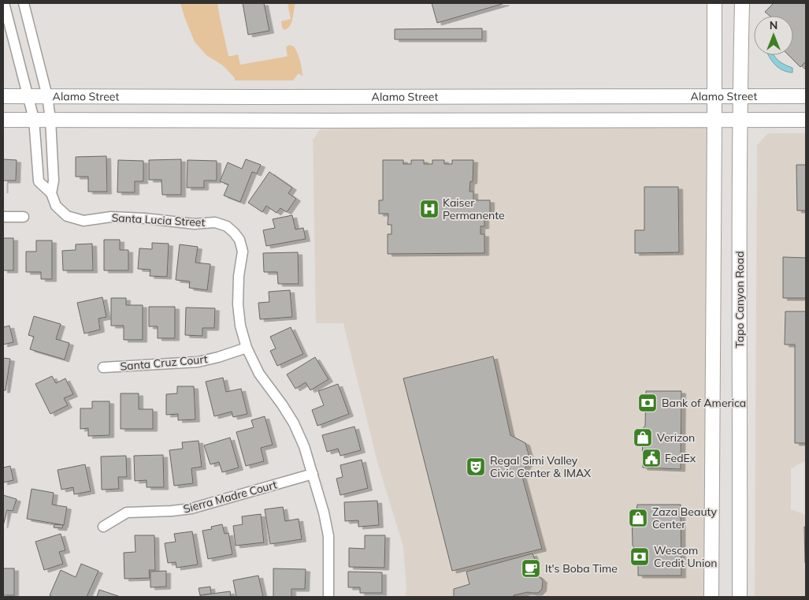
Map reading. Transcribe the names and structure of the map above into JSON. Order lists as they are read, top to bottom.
{
  "streets": {
    "main road": ["Alamo Street", "Tapo Canyon Road"],
    "street": ["Santa Lucia Street", "Santa Cruz Court", "Sierra Madre Court"]
  },
  "crossings": [
    ["Alamo Street", "Santa Lucia Street"],
    ["Alamo Street", "Tapo Canyon Road"],
    ["Santa Lucia Street", "Santa Cruz Court"]
  ],
  "places": {
    "hospital": ["Kaiser Permanente"],
    "bank": ["Bank of America", "Wescom Credit Union"],
    "shop": ["Verizon", "Zaza Beauty Center"],
    "public building": ["FedEx"],
    "theatre": ["Regal Simi Valley Civic Center & IMAX"],
    "cafe": ["It's Boba Time"]
  },
  "north": "top"
}
